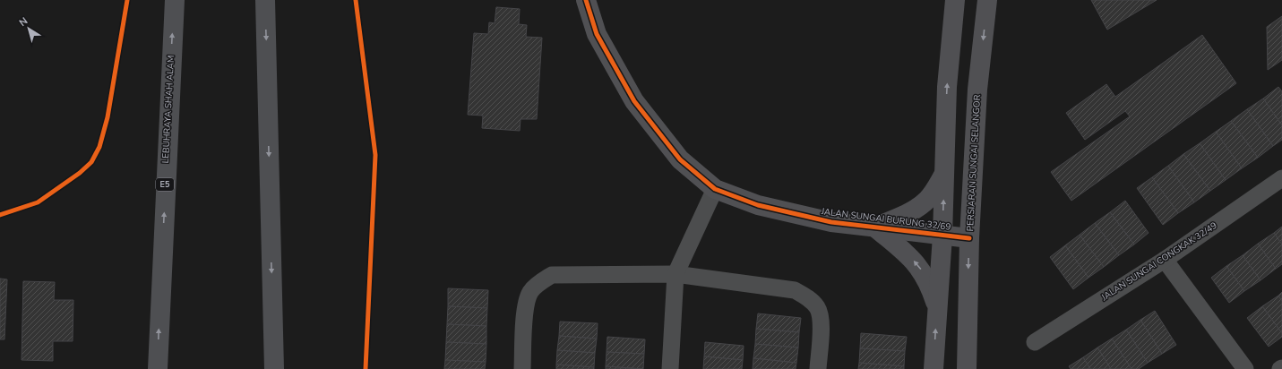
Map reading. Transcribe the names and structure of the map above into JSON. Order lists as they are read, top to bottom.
{
  "streets": {
    "highway": ["LEBUHRAYA SHAH ALAM", "E5"],
    "main road": ["PERSIARAN SUNGAI SELANGOR", "JALAN SUNGAI BURUNG 32/69"],
    "street": ["JALAN SUNGAI CONGKAK 32/49"]
  },
  "crossings": [
    ["PERSIARAN SUNGAI SELANGOR", "JALAN SUNGAI BURUNG 32/69"]
  ],
  "north": "top left"
}
